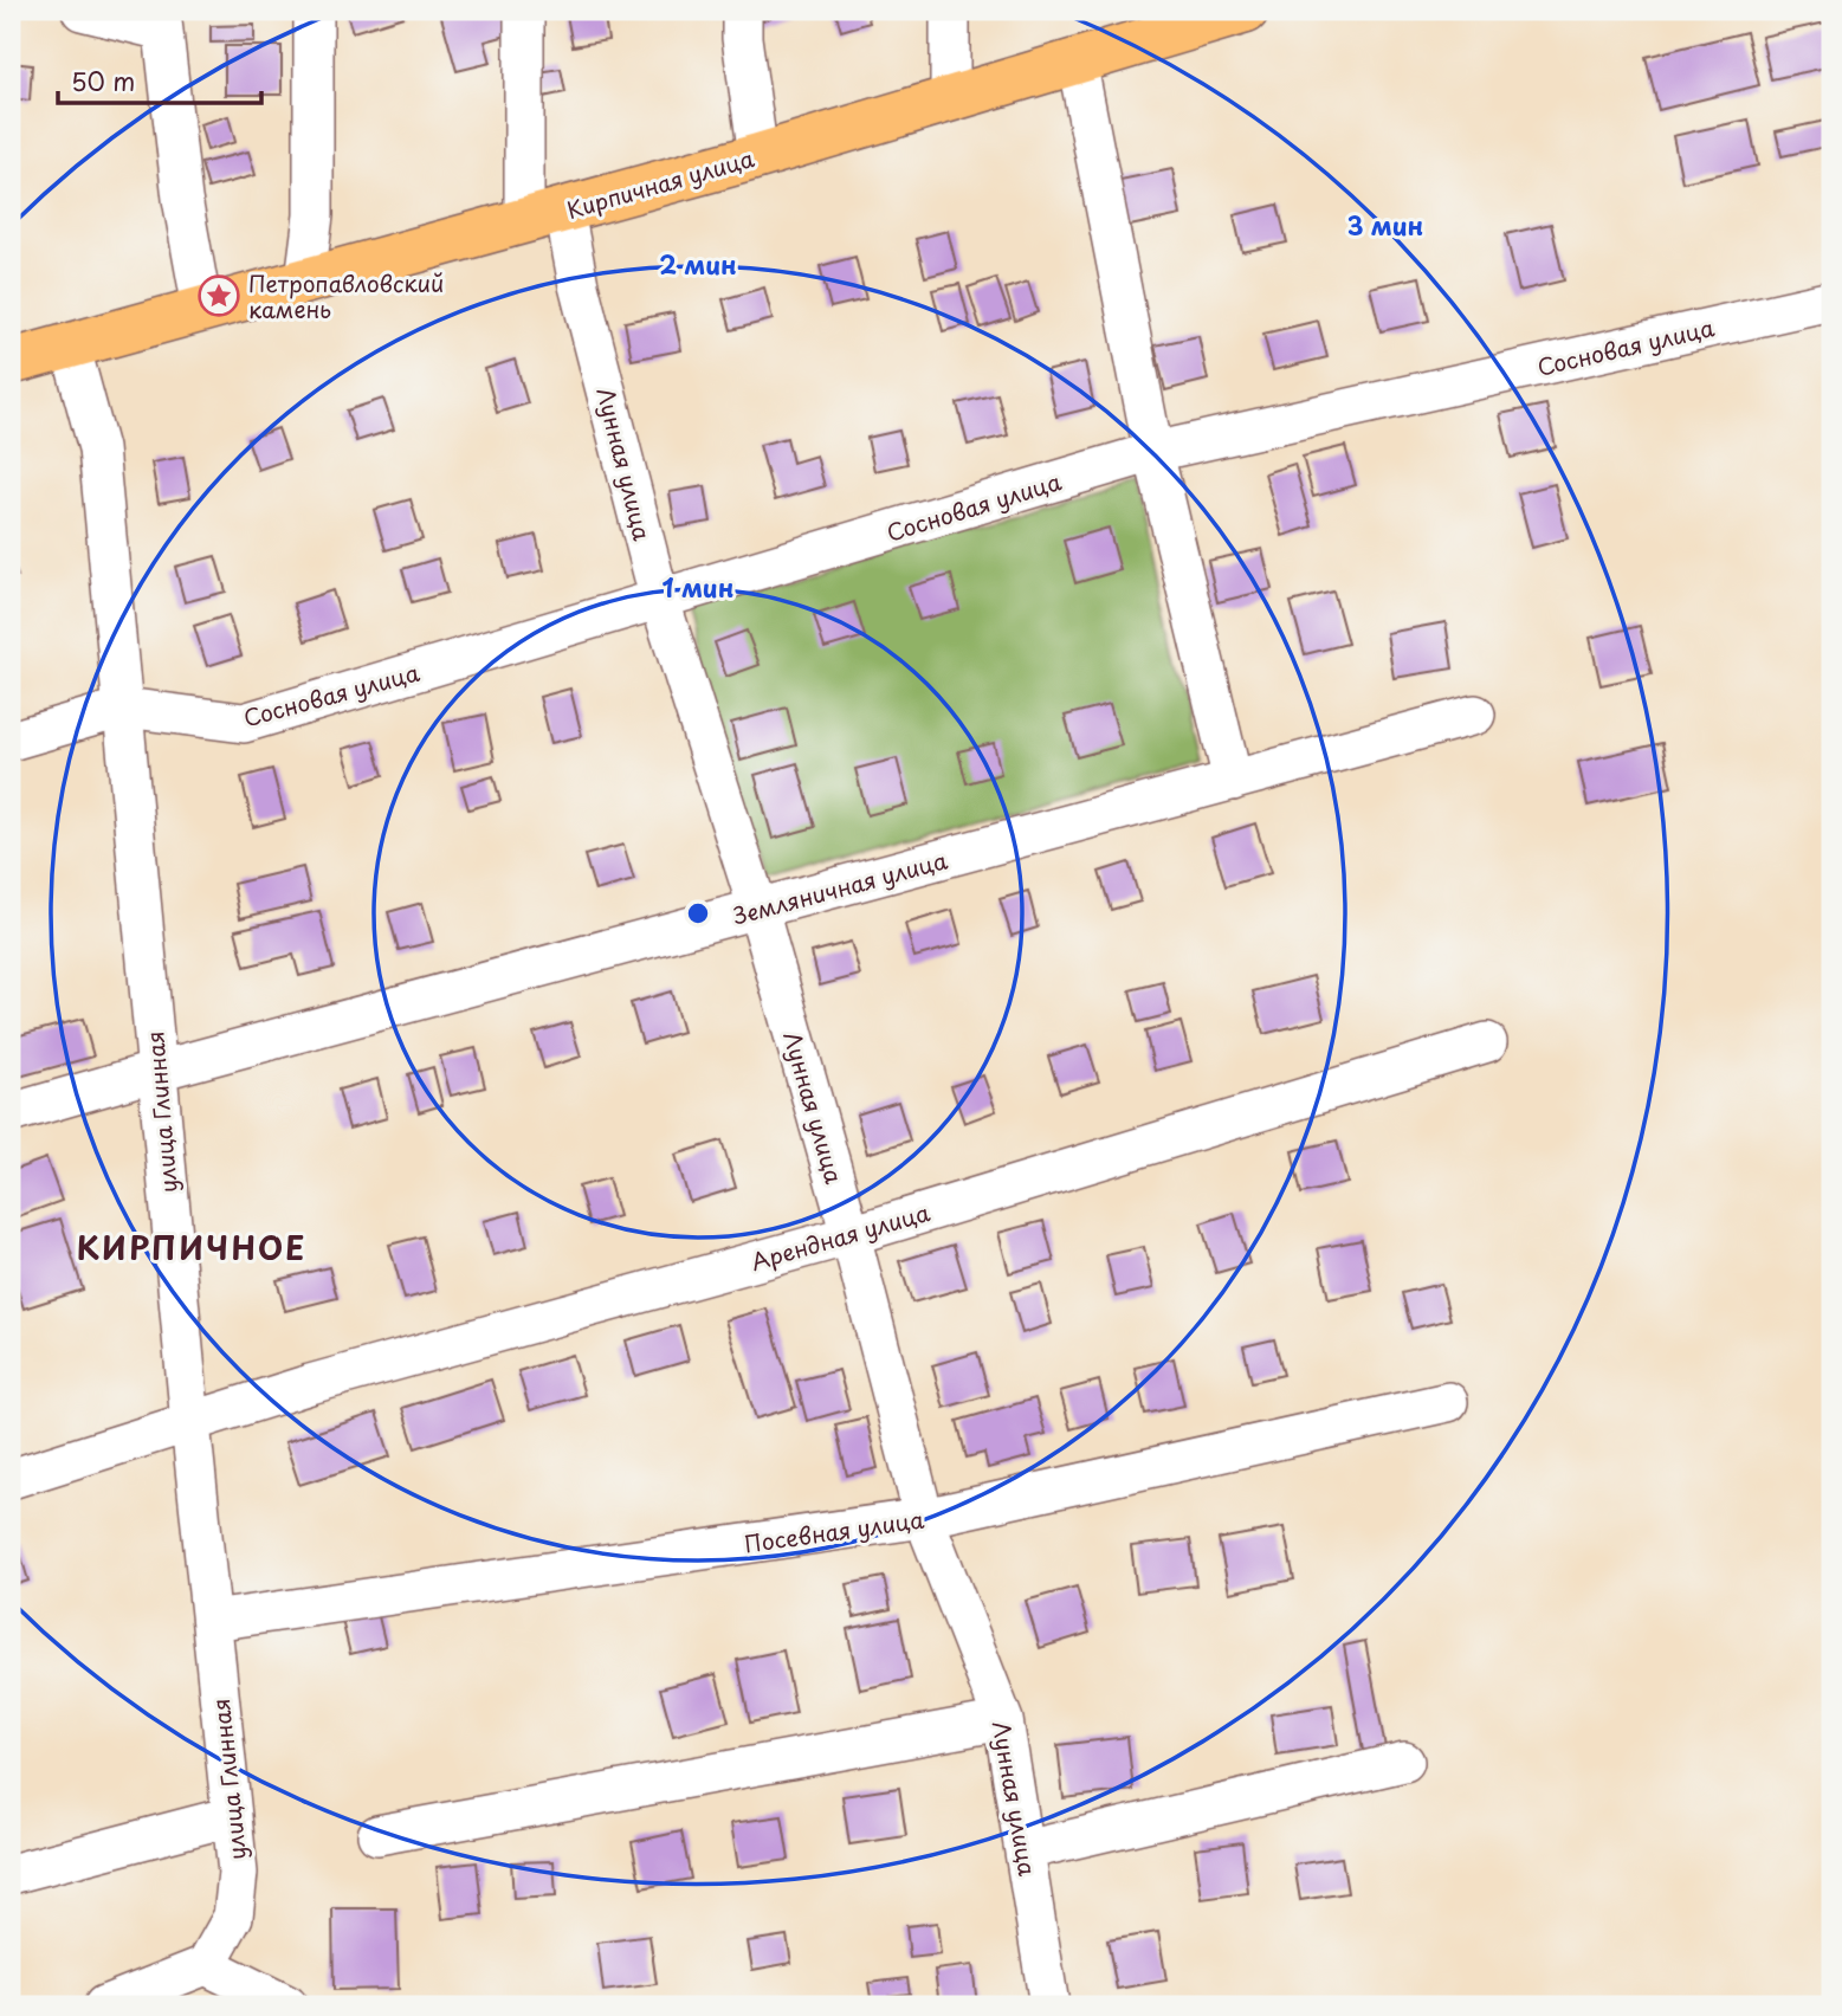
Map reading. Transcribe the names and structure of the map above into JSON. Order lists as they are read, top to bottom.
{
  "streets": {
    "main road": ["Кирпичная улица"],
    "street": [
      "Сосновая улица",
      "Лунная улица",
      "Земляничная улица",
      "улица Глинная",
      "Арендная улица",
      "Посевная улица"
    ]
  },
  "crossings": [
    ["Кирпичная улица", "Лунная улица"],
    ["Кирпичная улица", "улица Глинная"],
    ["Сосновая улица", "Лунная улица"],
    ["Сосновая улица", "улица Глинная"],
    ["Лунная улица", "Земляничная улица"],
    ["Лунная улица", "Арендная улица"],
    ["Лунная улица", "Посевная улица"],
    ["Земляничная улица", "улица Глинная"],
    ["улица Глинная", "Арендная улица"],
    ["улица Глинная", "Посевная улица"]
  ],
  "districts": ["КИРПИЧНОЕ"],
  "places": {
    "place": ["Петропавловский камень"]
  },
  "scale_bar": "50 m",
  "rings": ["3 мин", "2 мин", "1 мин"]
}
